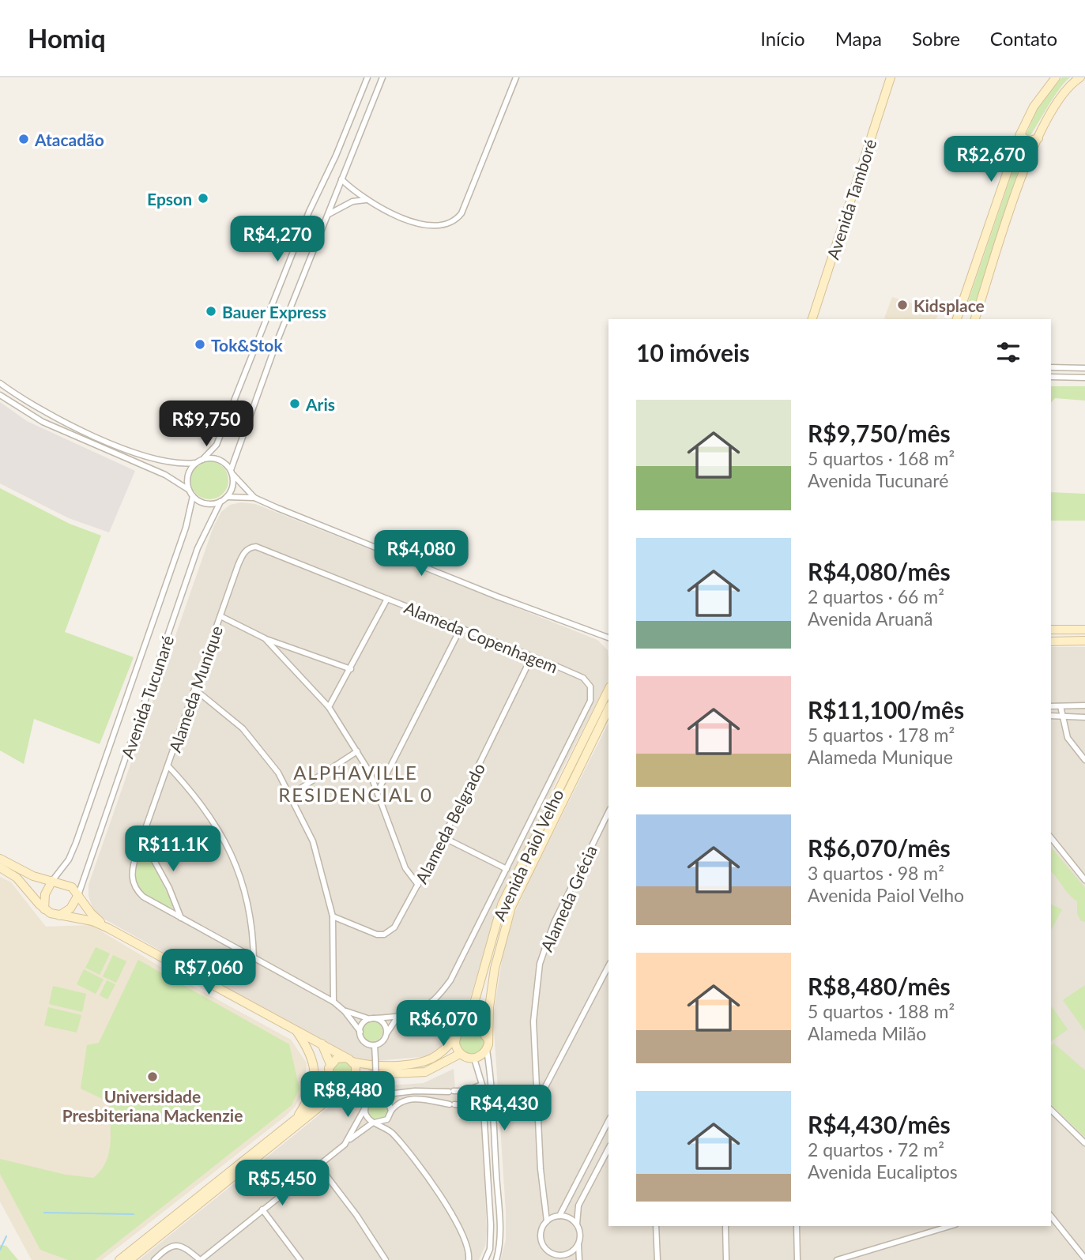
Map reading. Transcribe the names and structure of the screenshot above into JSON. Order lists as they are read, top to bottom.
{
  "streets": {
    "main road": ["Avenida Tamboré", "Avenida Paiol Velho"],
    "street": [
      "Alameda Copenhagem",
      "Alameda Munique",
      "Avenida Tucunaré",
      "Alameda Belgrado",
      "Alameda Grécia"
    ]
  },
  "crossings": [
    ["Alameda Copenhagem", "Alameda Munique"],
    ["Alameda Copenhagem", "Alameda Belgrado"]
  ],
  "districts": ["ALPHAVILLE RESIDENCIAL 0"],
  "places": [
    "Atacadão",
    "Epson",
    "Kidsplace",
    "Bauer Express",
    "Tok&Stok",
    "Aris",
    "Universidade Presbiteriana Mackenzie"
  ],
  "page": {
    "header": "Homiq",
    "nav": [
      "Início",
      "Mapa",
      "Sobre",
      "Contato"
    ],
    "price": [
      "R$2,670",
      "R$4,270",
      "R$9,750",
      "R$4,080",
      "R$11.1K",
      "R$7,060",
      "R$6,070",
      "R$8,480",
      "R$4,430",
      "R$5,450"
    ],
    "heading": "10 imóveis",
    "list": [
      {
        "name": "R$9,750/mês",
        "note": "5 quartos · 168 m² · Avenida Tucunaré"
      },
      {
        "name": "R$4,080/mês",
        "note": "2 quartos · 66 m² · Avenida Aruanã"
      },
      {
        "name": "R$11,100/mês",
        "note": "5 quartos · 178 m² · Alameda Munique"
      },
      {
        "name": "R$6,070/mês",
        "note": "3 quartos · 98 m² · Avenida Paiol Velho"
      },
      {
        "name": "R$8,480/mês",
        "note": "5 quartos · 188 m² · Alameda Milão"
      },
      {
        "name": "R$4,430/mês",
        "note": "2 quartos · 72 m² · Avenida Eucaliptos"
      }
    ]
  }
}
